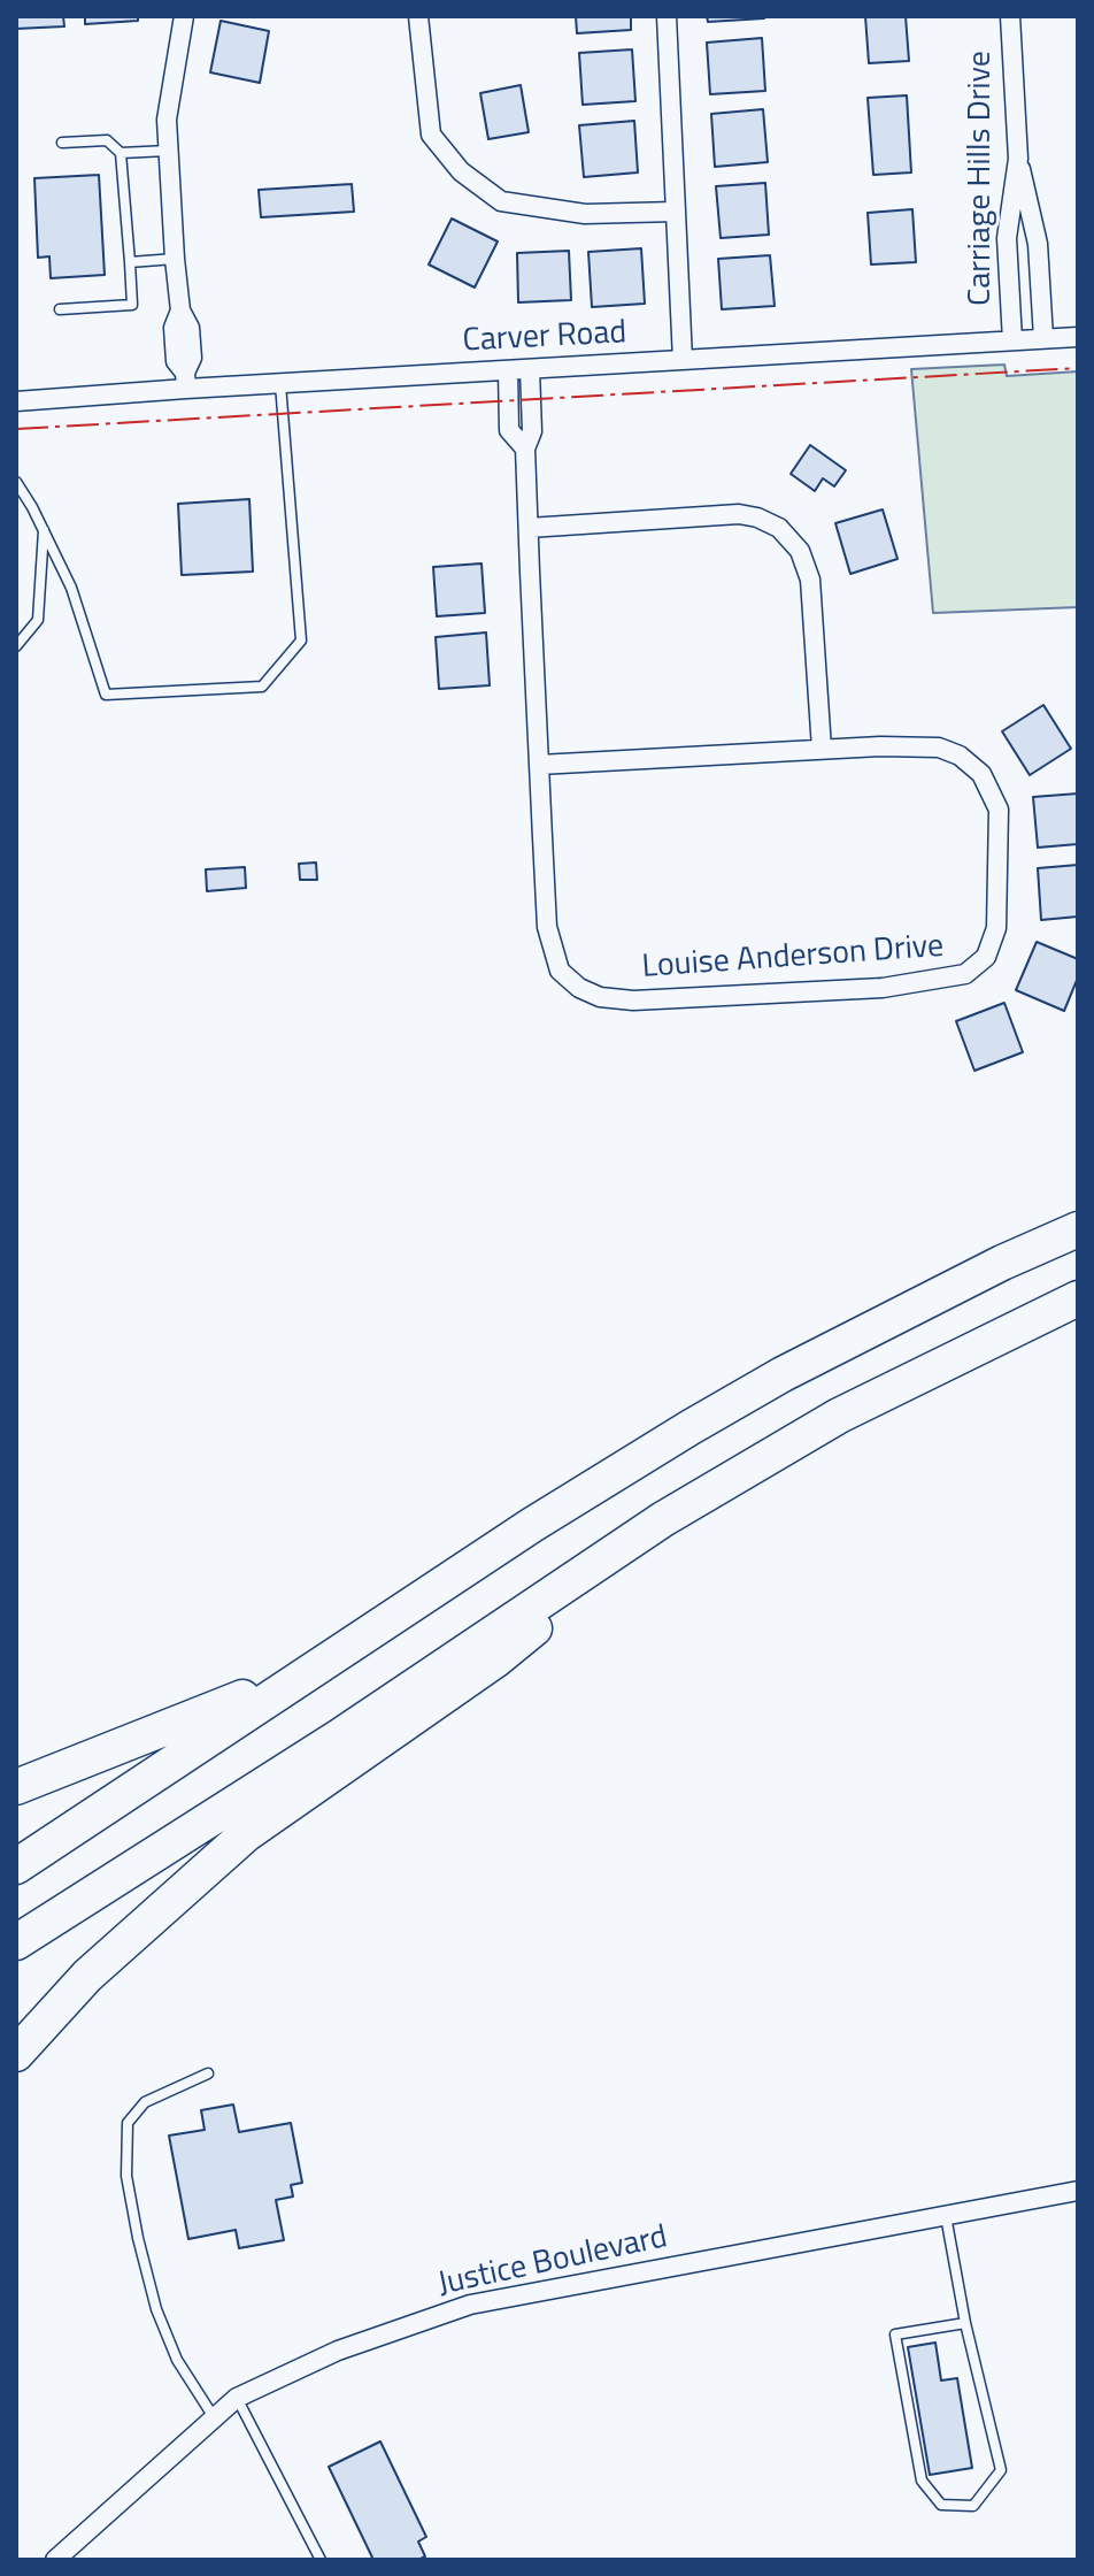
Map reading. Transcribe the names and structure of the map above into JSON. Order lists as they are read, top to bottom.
{
  "streets": {
    "street": [
      "Carriage Hills Drive",
      "Carver Road",
      "Louise Anderson Drive",
      "Justice Boulevard"
    ]
  },
  "crossings": [
    ["Carriage Hills Drive", "Carver Road"],
    ["Carver Road", "Louise Anderson Drive"]
  ]
}
